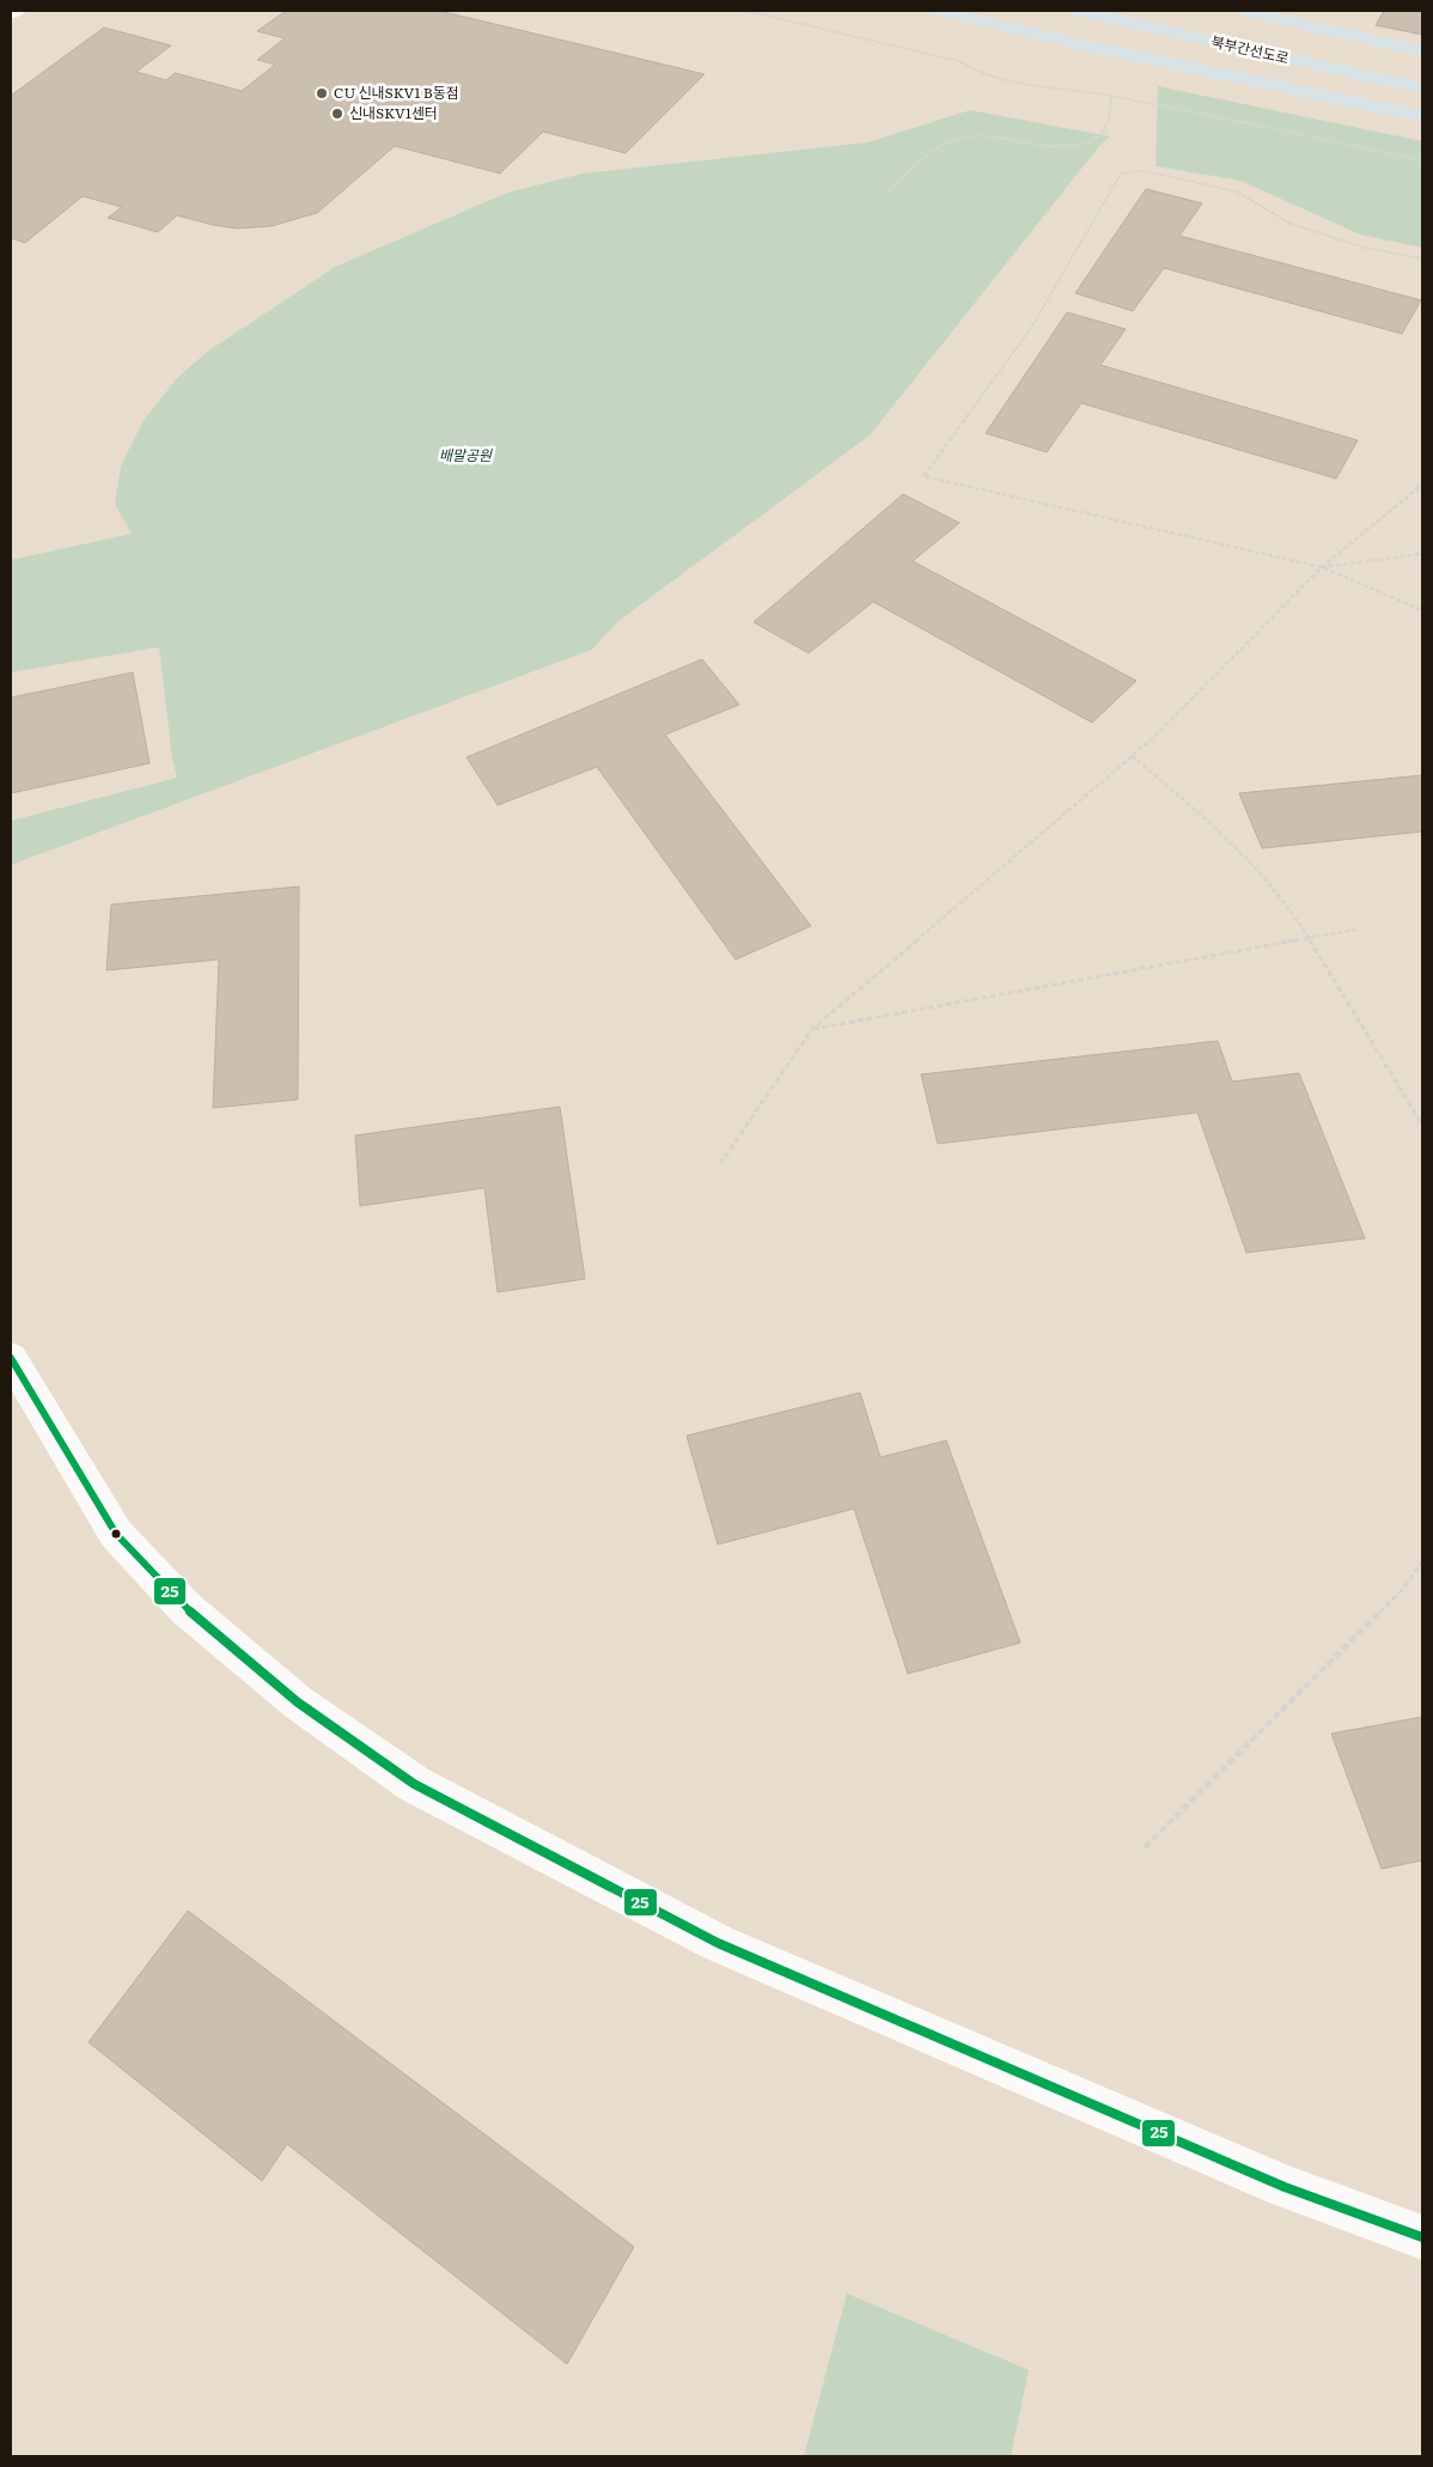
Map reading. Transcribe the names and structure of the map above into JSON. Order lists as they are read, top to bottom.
{
  "streets": {
    "highway": ["북부간선도로"]
  },
  "parks": ["배말공원"],
  "places": ["CU 신내SKV1 B동점", "신내SKV1센터"],
  "lines": ["transit line 25"]
}
